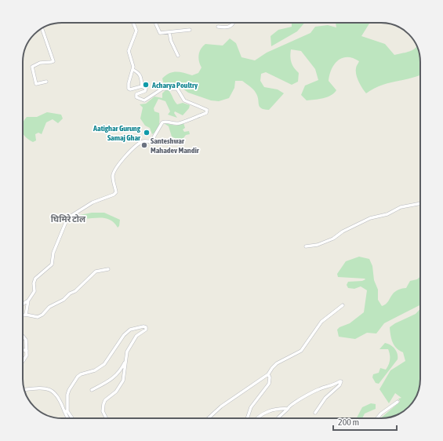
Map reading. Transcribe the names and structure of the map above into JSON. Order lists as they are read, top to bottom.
{
  "districts": ["घिमिरे टोल"],
  "places": ["Acharya Poultry", "Aatighar Gurung Samaj Ghar", "Santeshwar Mahadev Mandir"],
  "scale_bar": "200 m"
}
